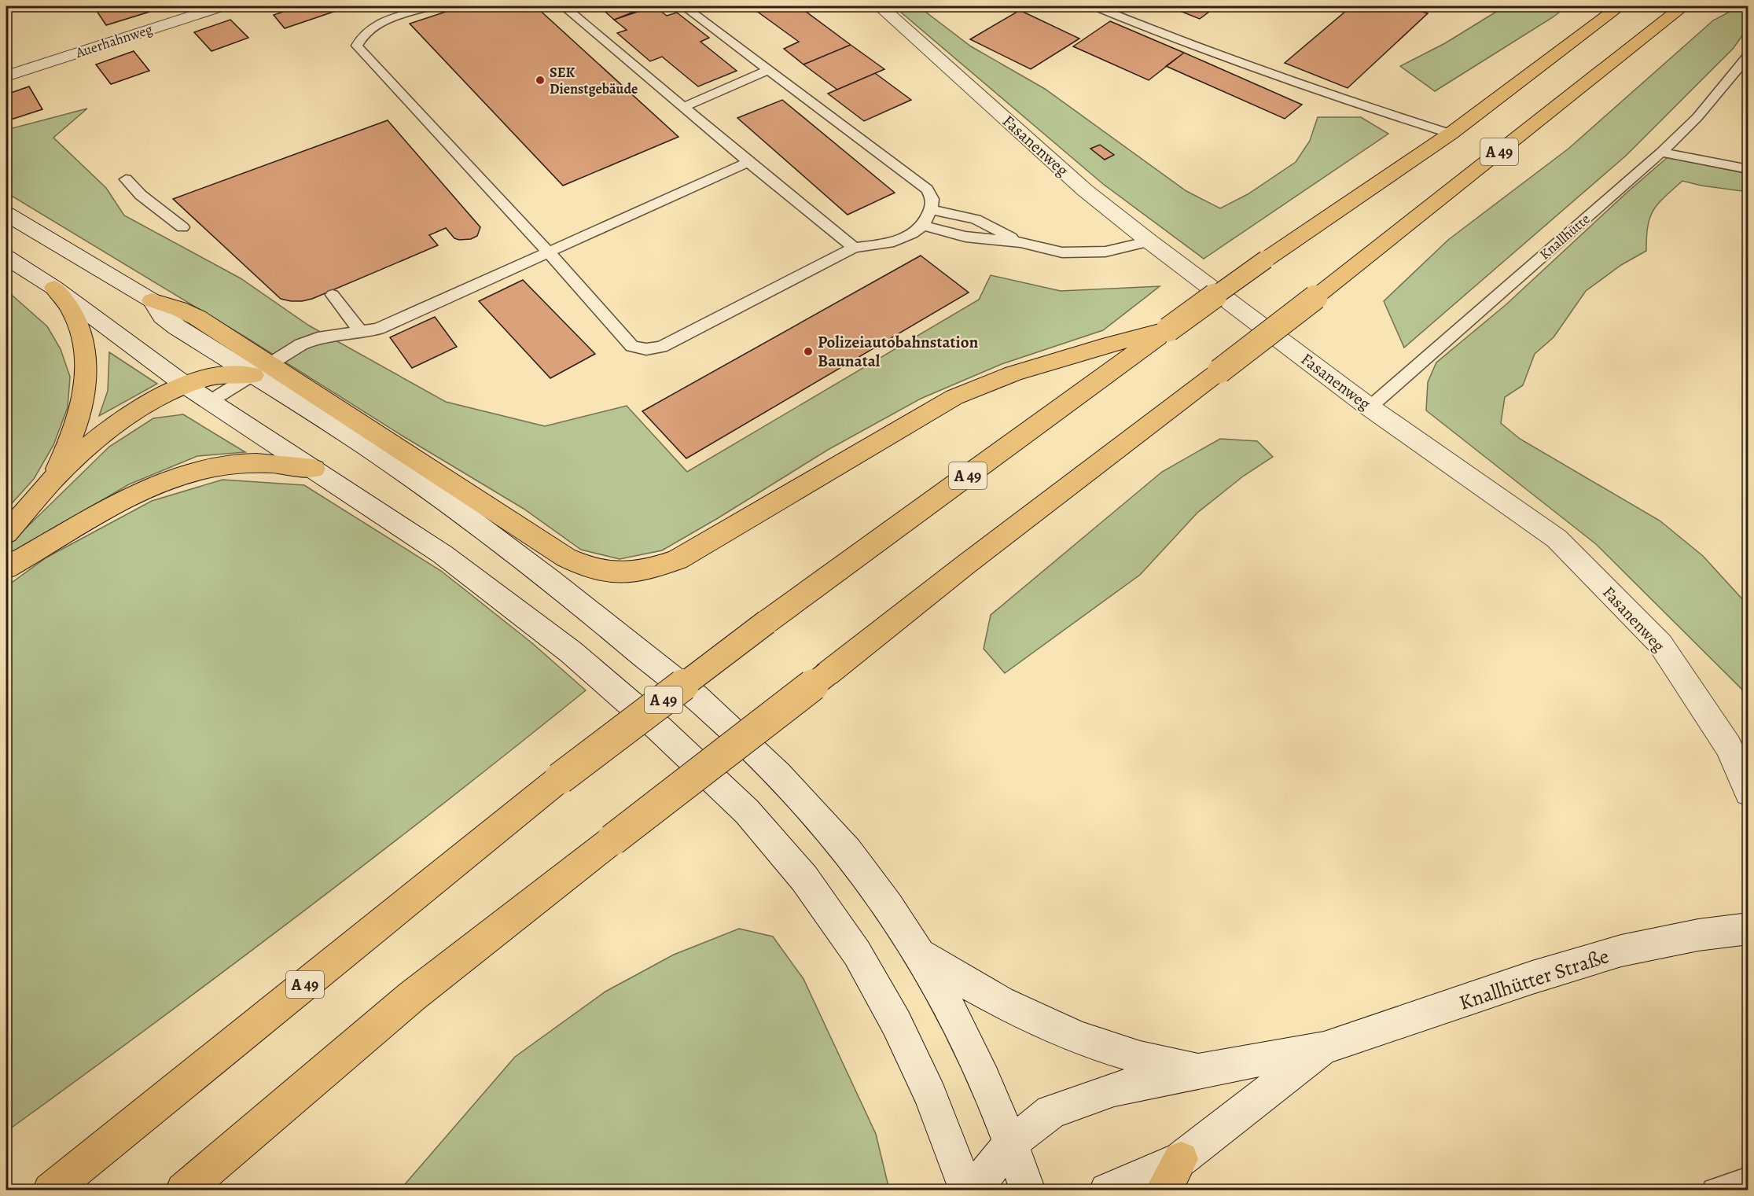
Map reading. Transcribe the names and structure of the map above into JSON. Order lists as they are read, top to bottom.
{
  "streets": {
    "highway": ["A 49"],
    "main road": ["Auerhahnweg", "Fasanenweg", "Knallhütter Straße"],
    "lane": ["Knallhütte"]
  },
  "crossings": [
    ["Fasanenweg", "Knallhütte"]
  ],
  "places": ["SEK Dienstgebäude", "Polizeiautobahnstation Baunatal"]
}
